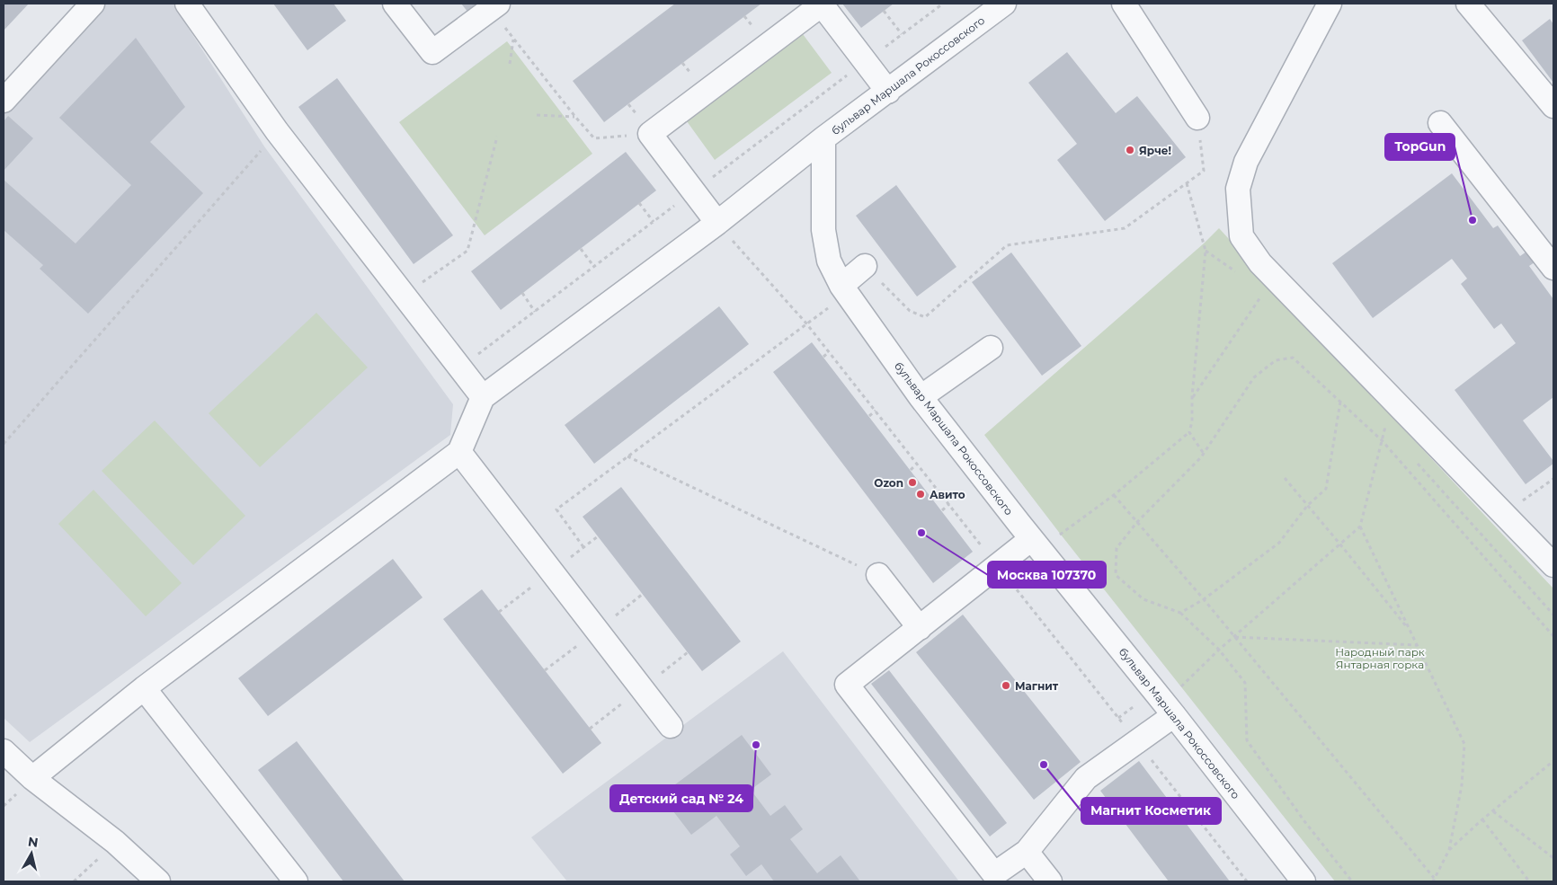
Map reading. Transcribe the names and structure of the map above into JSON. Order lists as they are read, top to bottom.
{
  "streets": {
    "street": ["бульвар Маршала Рокоссовского"]
  },
  "parks": ["Народный парк Янтарная горка"],
  "places": [
    "Ярче!",
    "TopGun",
    "Ozon",
    "Авито",
    "Москва 107370",
    "Магнит",
    "Детский сад № 24",
    "Магнит Косметик"
  ],
  "north": "top"
}
